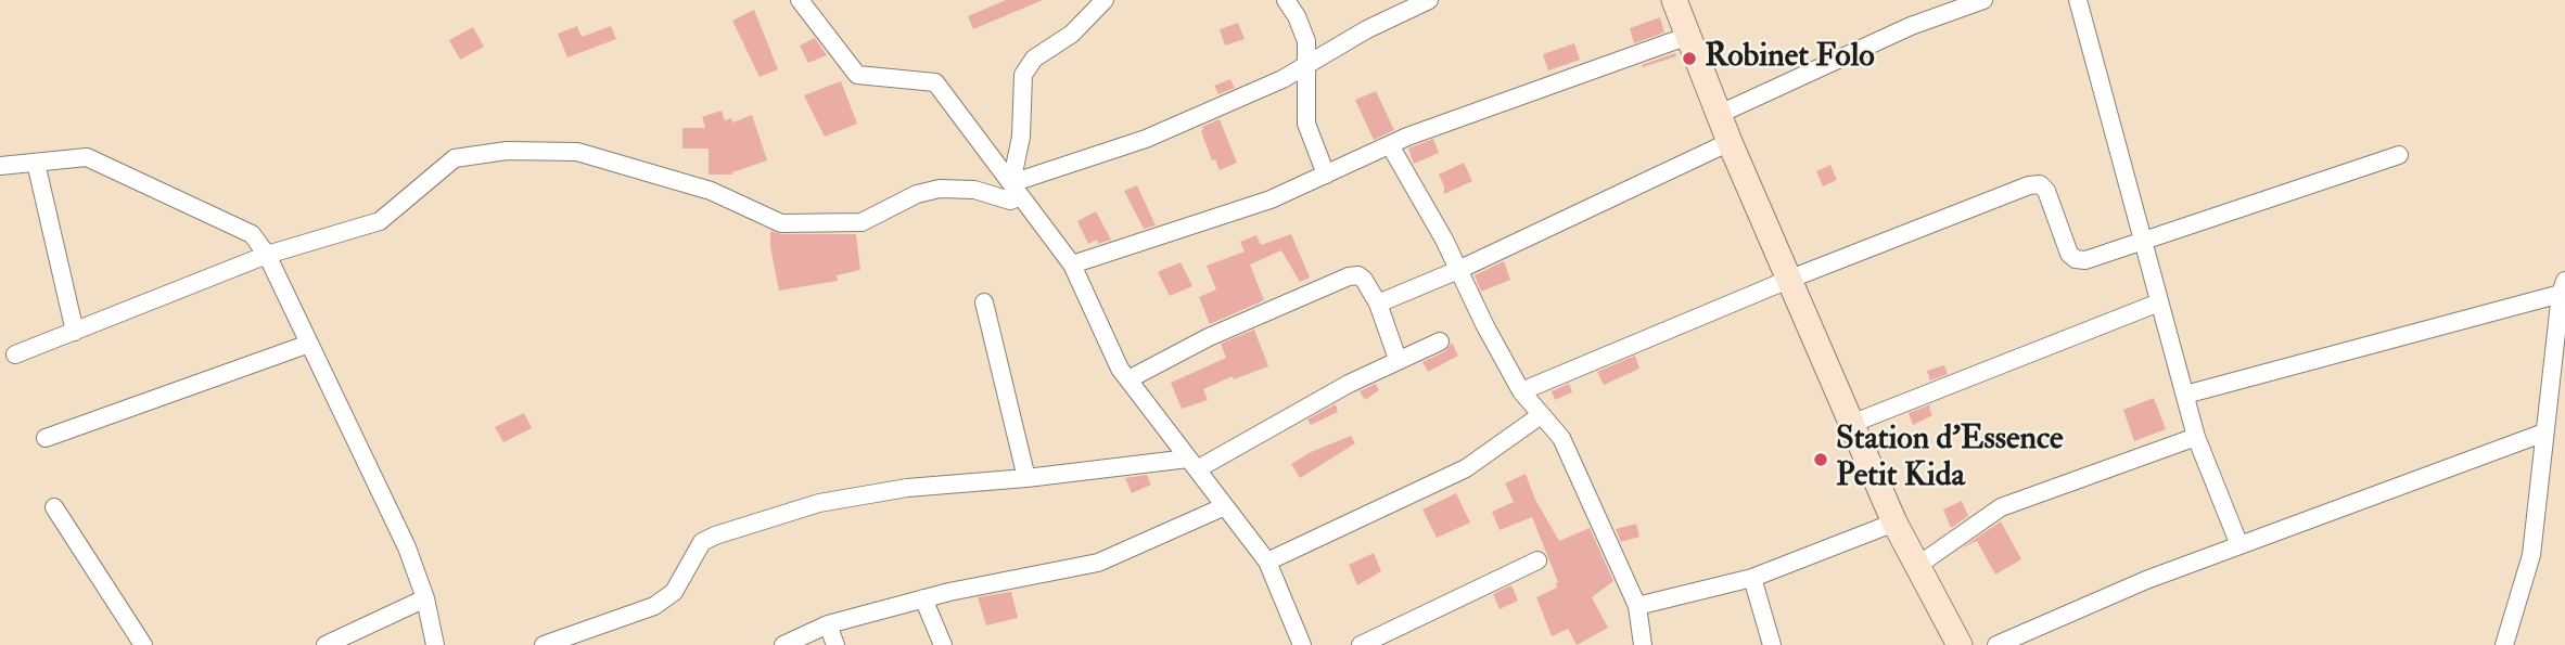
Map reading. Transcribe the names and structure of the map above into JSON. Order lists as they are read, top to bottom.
{
  "places": ["Robinet Folo", "Station d'Essence Petit Kida"]
}
